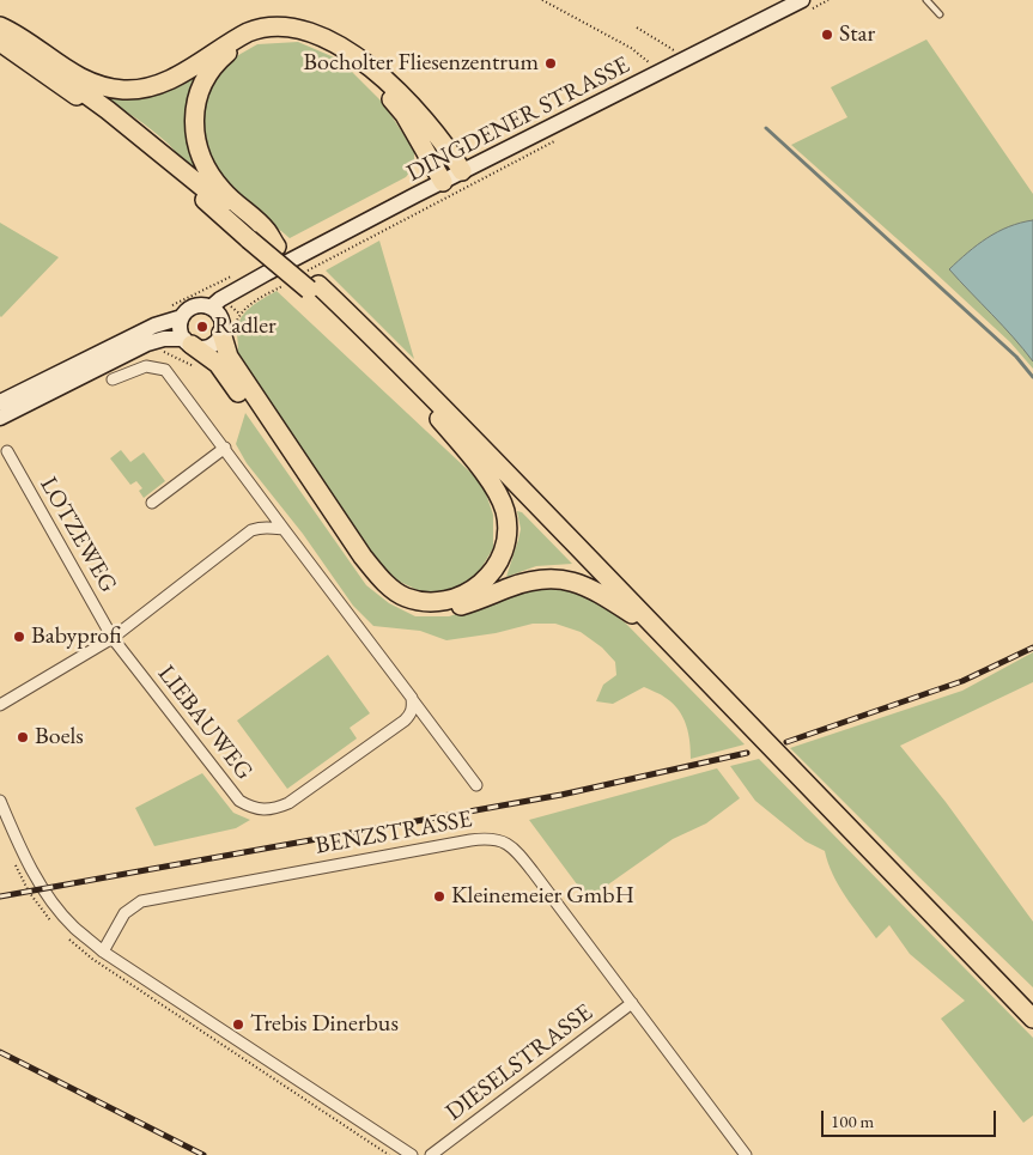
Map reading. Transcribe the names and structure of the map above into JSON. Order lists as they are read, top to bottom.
{
  "streets": {
    "main road": ["DINGDENER STRASSE"],
    "street": [
      "LOTZEWEG",
      "LIEBAUWEG",
      "BENZSTRASSE",
      "DIESELSTRASSE"
    ]
  },
  "crossings": [
    ["LOTZEWEG", "LIEBAUWEG"],
    ["BENZSTRASSE", "DIESELSTRASSE"]
  ],
  "places": [
    "Star",
    "Bocholter Fliesenzentrum",
    "Radler",
    "Babyprofi",
    "Boels",
    "Kleinemeier GmbH",
    "Trebis Dinerbus"
  ],
  "scale_bar": "100 m"
}
